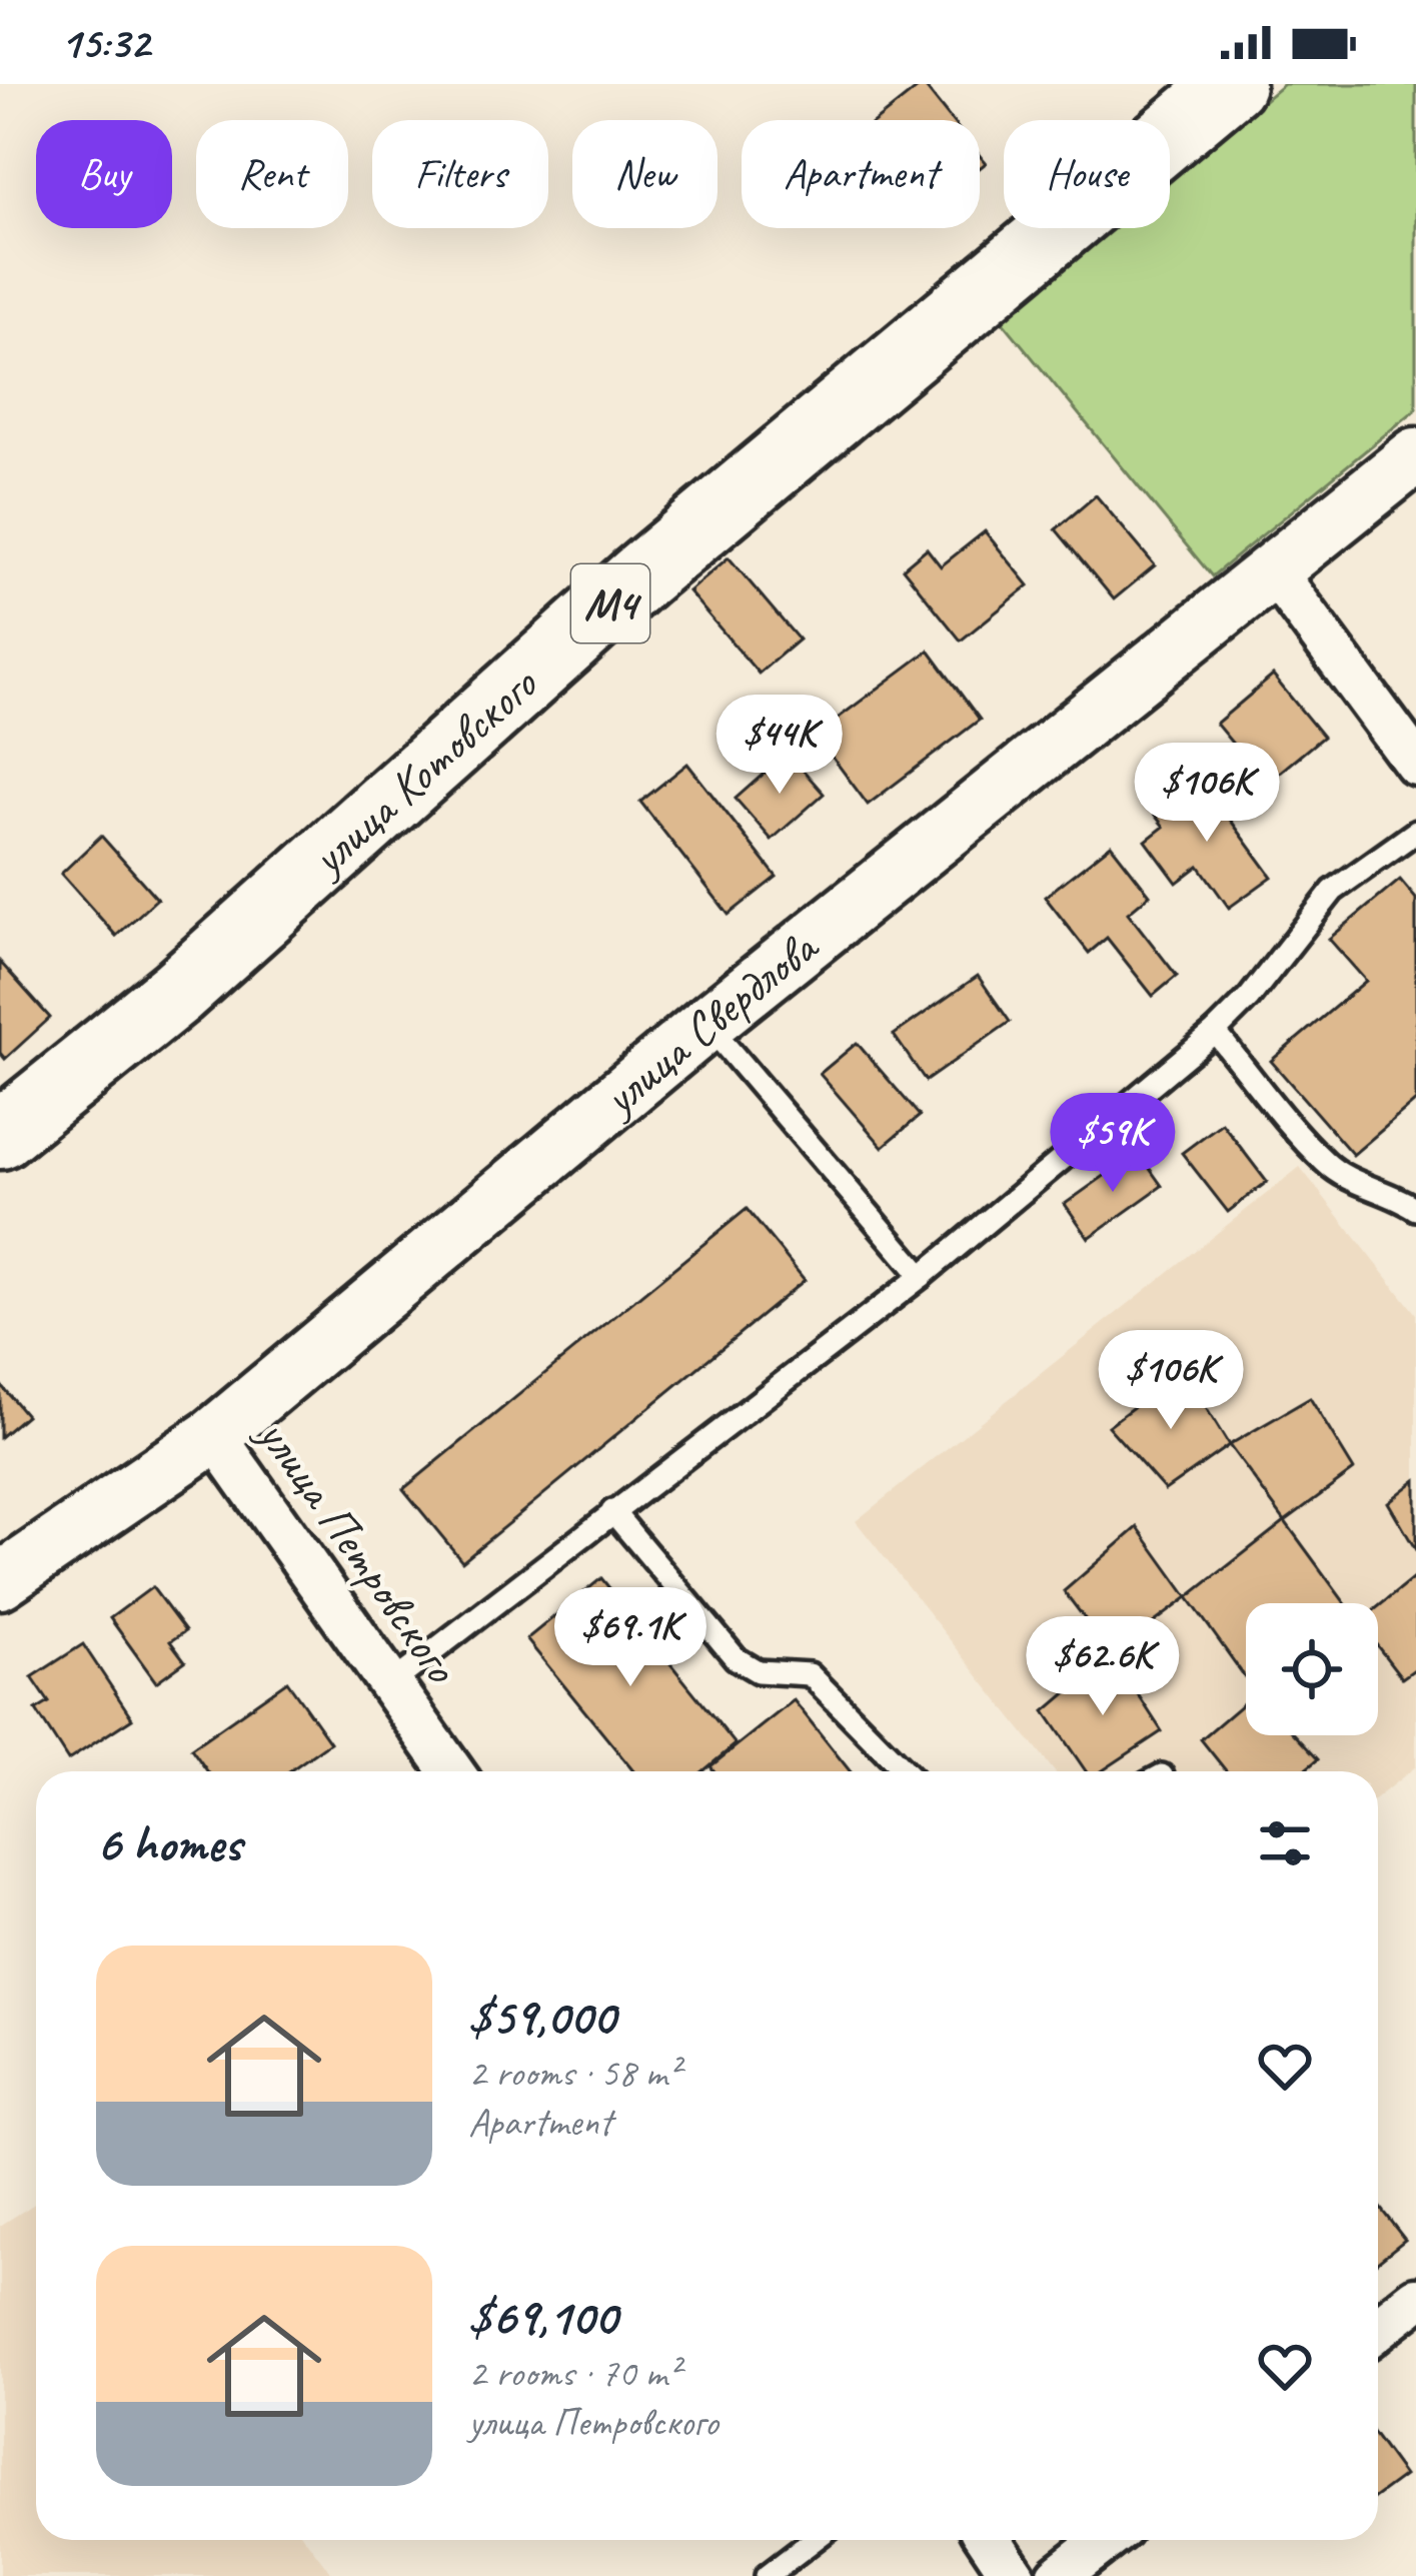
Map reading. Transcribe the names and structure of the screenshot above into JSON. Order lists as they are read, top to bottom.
{
  "streets": {
    "highway": ["M4", "улица Котовского"],
    "street": ["улица Свердлова", "улица Петровского"]
  },
  "crossings": [
    ["улица Свердлова", "улица Петровского"]
  ],
  "page": {
    "status": "15:32",
    "chip": [
      "Buy",
      "Rent",
      "Filters",
      "New",
      "Apartment",
      "House"
    ],
    "price": [
      "$44K",
      "$106K",
      "$59K",
      "$106K",
      "$69.1K",
      "$62.6K"
    ],
    "heading": "6 homes",
    "list": [
      {
        "name": "$59,000",
        "note": "2 rooms · 58 m² · Apartment"
      },
      {
        "name": "$69,100",
        "note": "2 rooms · 70 m² · улица Петровского"
      }
    ]
  }
}
